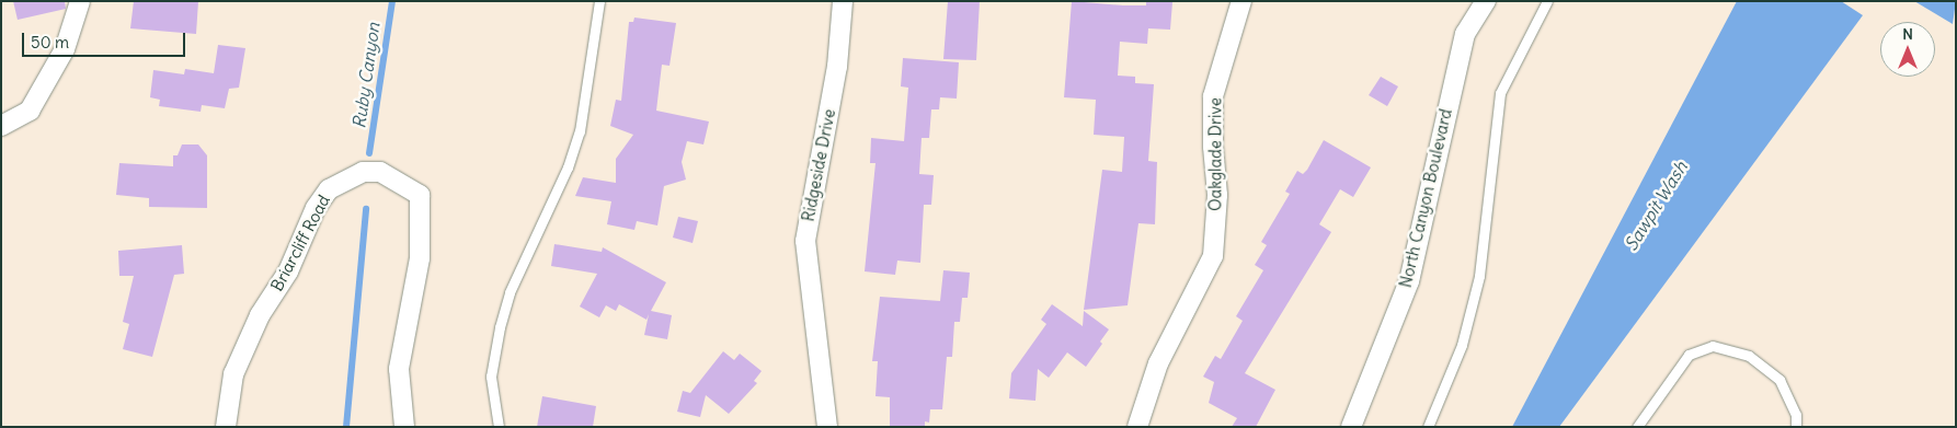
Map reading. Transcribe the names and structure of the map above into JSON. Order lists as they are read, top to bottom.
{
  "streets": {
    "street": [
      "Oakglade Drive",
      "Ridgeside Drive",
      "North Canyon Boulevard",
      "Briarcliff Road"
    ]
  },
  "water": ["Ruby Canyon", "Sawpit Wash"],
  "scale_bar": "50 m",
  "north": "top"
}
